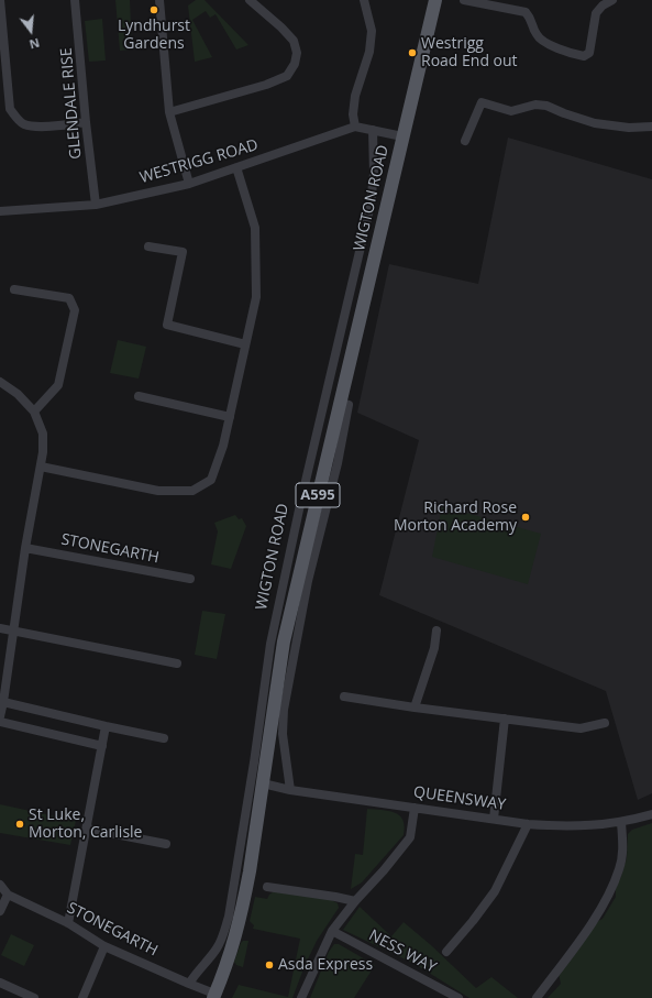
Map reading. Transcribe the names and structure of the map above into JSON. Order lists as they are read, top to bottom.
{
  "streets": {
    "main road": ["WIGTON ROAD", "A595"],
    "street": [
      "GLENDALE RISE",
      "WESTRIGG ROAD",
      "STONEGARTH",
      "QUEENSWAY",
      "NESS WAY"
    ]
  },
  "crossings": [
    ["GLENDALE RISE", "WESTRIGG ROAD"],
    ["WESTRIGG ROAD", "WIGTON ROAD"],
    ["WIGTON ROAD", "STONEGARTH"],
    ["WIGTON ROAD", "QUEENSWAY"]
  ],
  "places": [
    "Lyndhurst Gardens",
    "Westrigg Road End out",
    "Richard Rose Morton Academy",
    "St Luke, Morton, Carlisle",
    "Asda Express"
  ],
  "north": "bottom"
}
